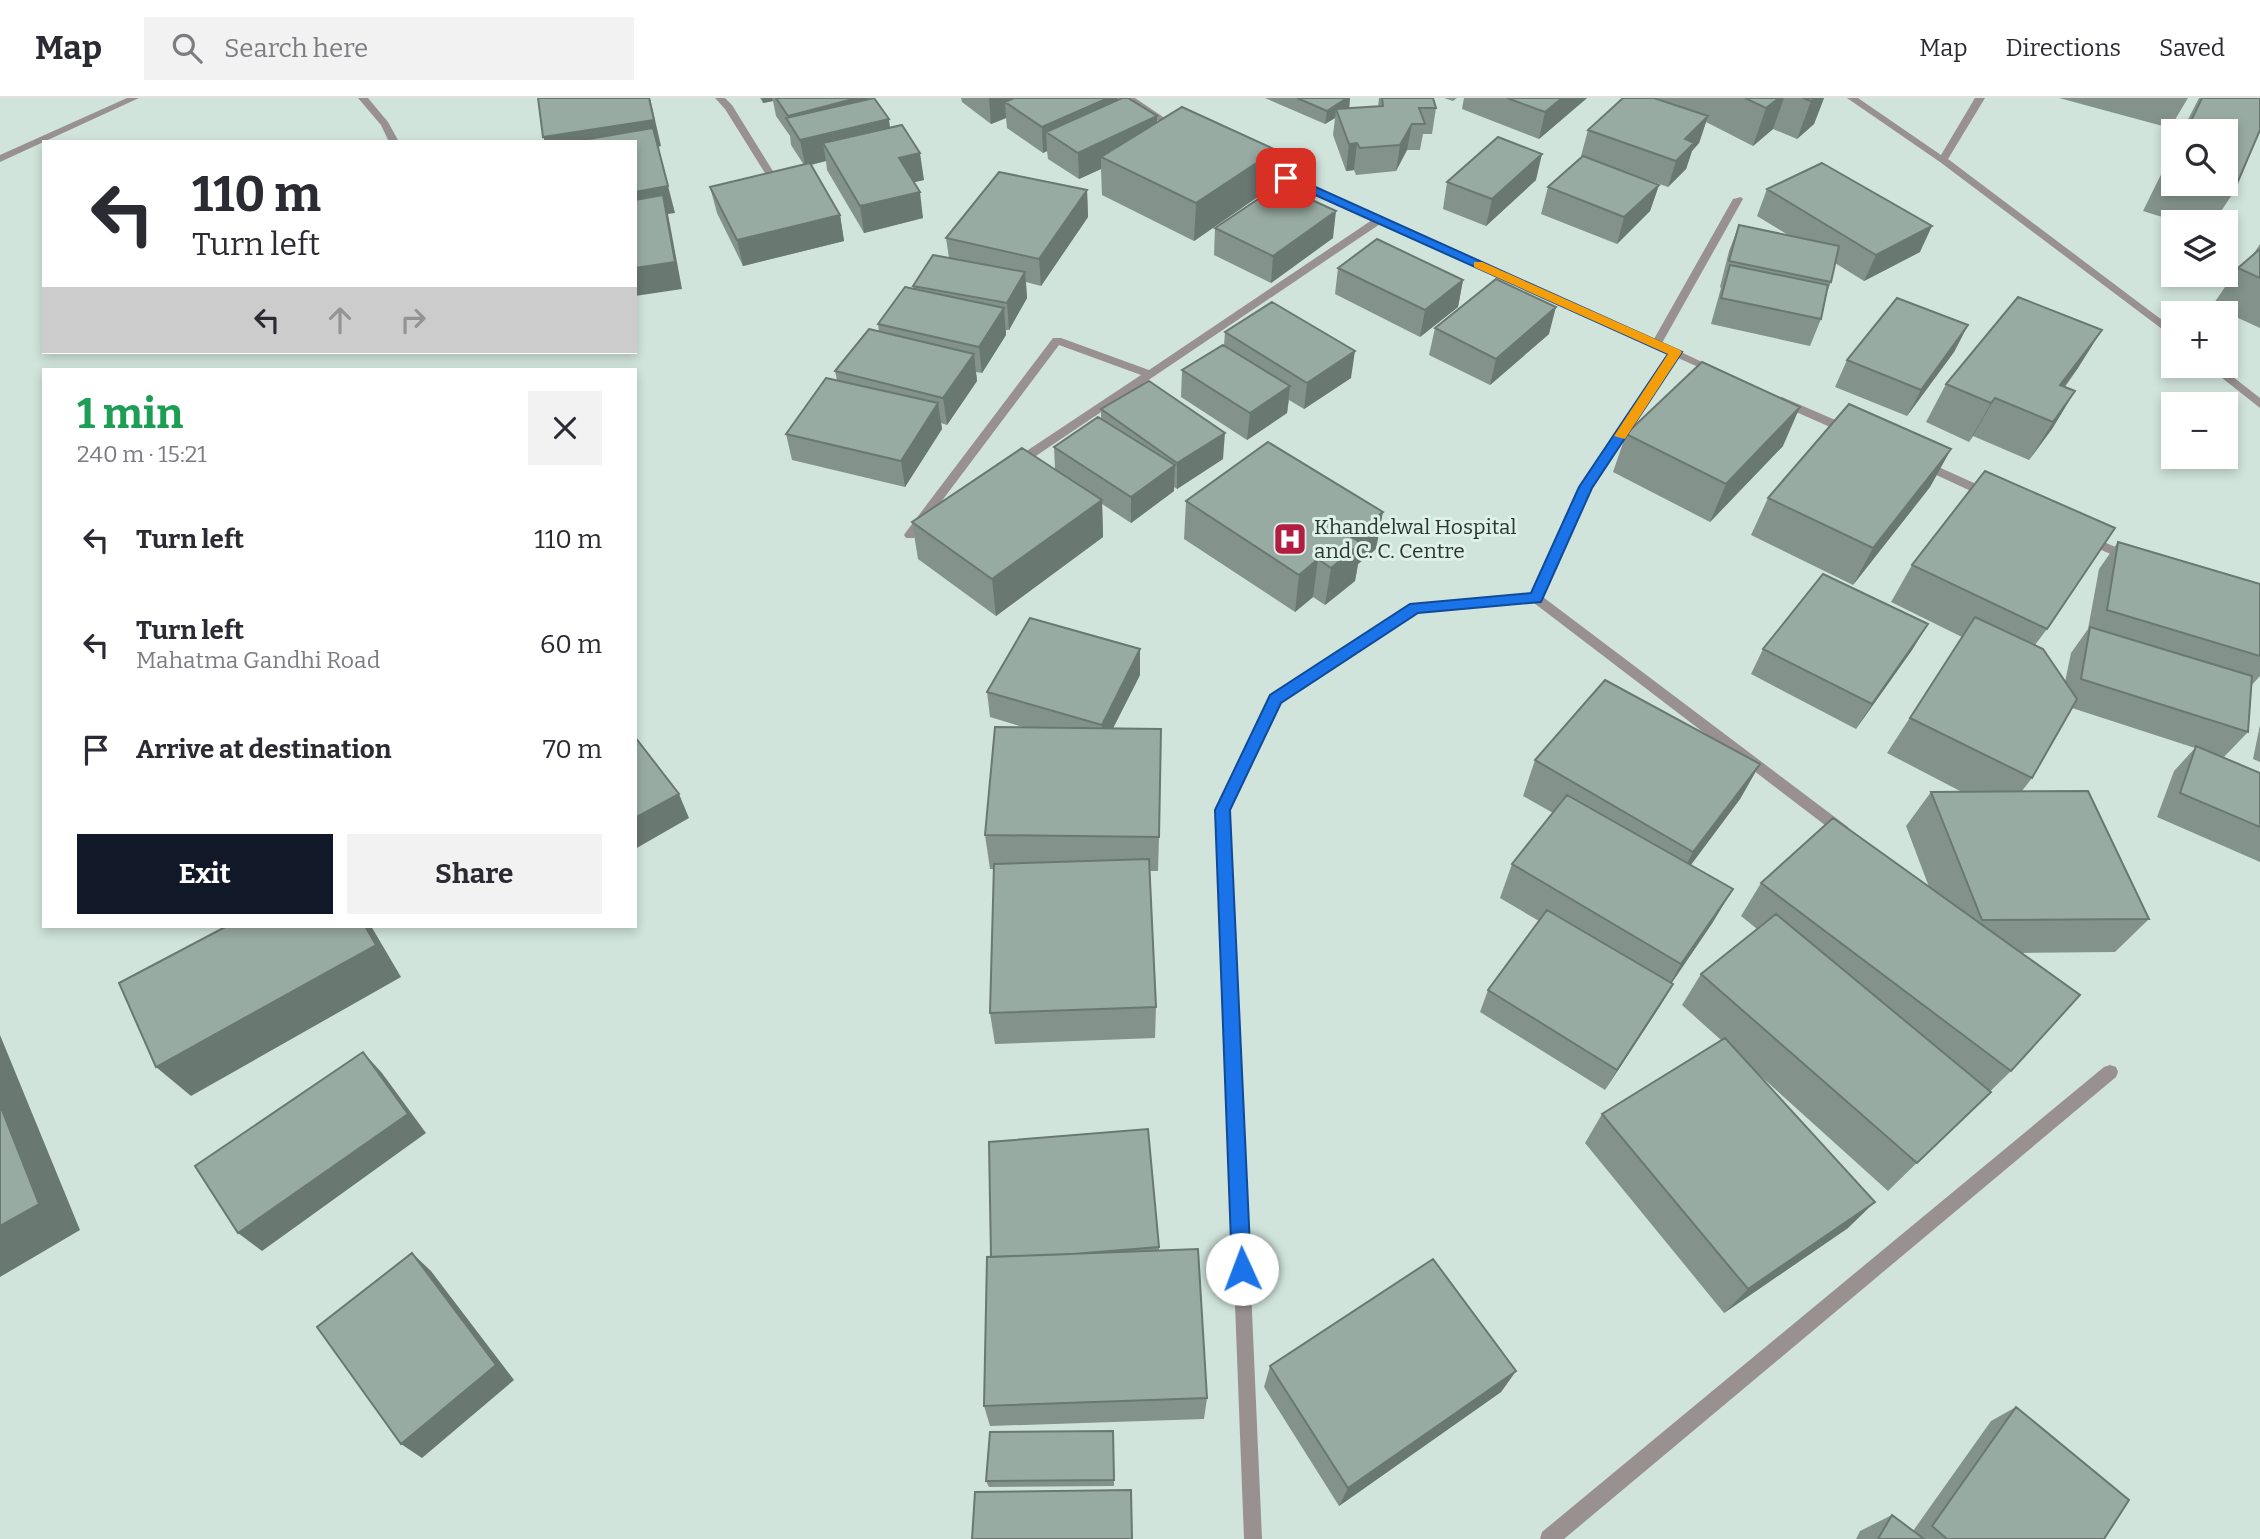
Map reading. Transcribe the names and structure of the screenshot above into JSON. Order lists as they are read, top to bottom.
{
  "places": {
    "hospital": ["Khandelwal Hospital and C. C. Centre"]
  },
  "page": {
    "header": "Map",
    "search": "Search here",
    "nav": ["Map", "Directions", "Saved"],
    "map_buttons": ["+", "−"],
    "turn": ["110 m", "Turn left"],
    "heading": ["1 min", "240 m · 15:21"],
    "list": [
      {
        "name": "Turn left",
        "value": "110 m"
      },
      {
        "name": "Turn left",
        "note": "Mahatma Gandhi Road",
        "value": "60 m"
      },
      {
        "name": "Arrive at destination",
        "value": "70 m"
      }
    ],
    "buttons": ["Exit", "Share"]
  }
}
